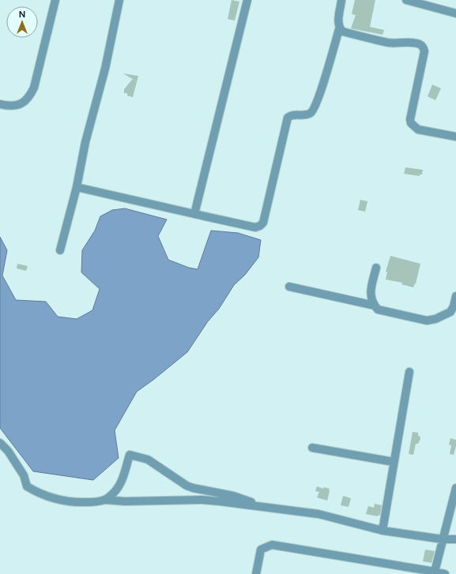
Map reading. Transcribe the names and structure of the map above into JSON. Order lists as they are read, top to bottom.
{
  "north": "top"
}
